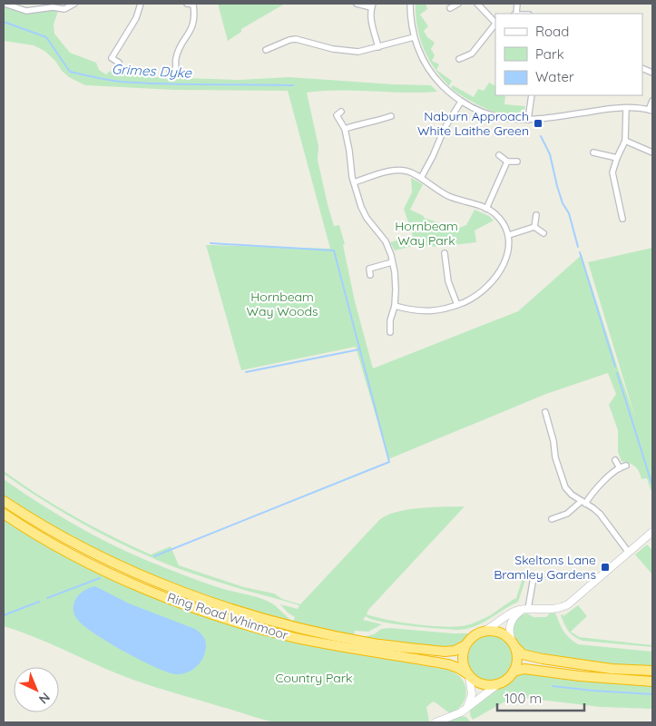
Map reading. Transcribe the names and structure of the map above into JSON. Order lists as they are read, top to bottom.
{
  "streets": {
    "highway": ["Ring Road Whinmoor"]
  },
  "water": ["Grimes Dyke"],
  "parks": ["Hornbeam Way Park", "Hornbeam Way Woods", "Country Park"],
  "places": {
    "transit": ["Naburn Approach White Laithe Green", "Skeltons Lane Bramley Gardens"]
  },
  "legend": ["Road", "Park", "Water"],
  "scale_bar": "100 m",
  "north": "bottom right"
}
